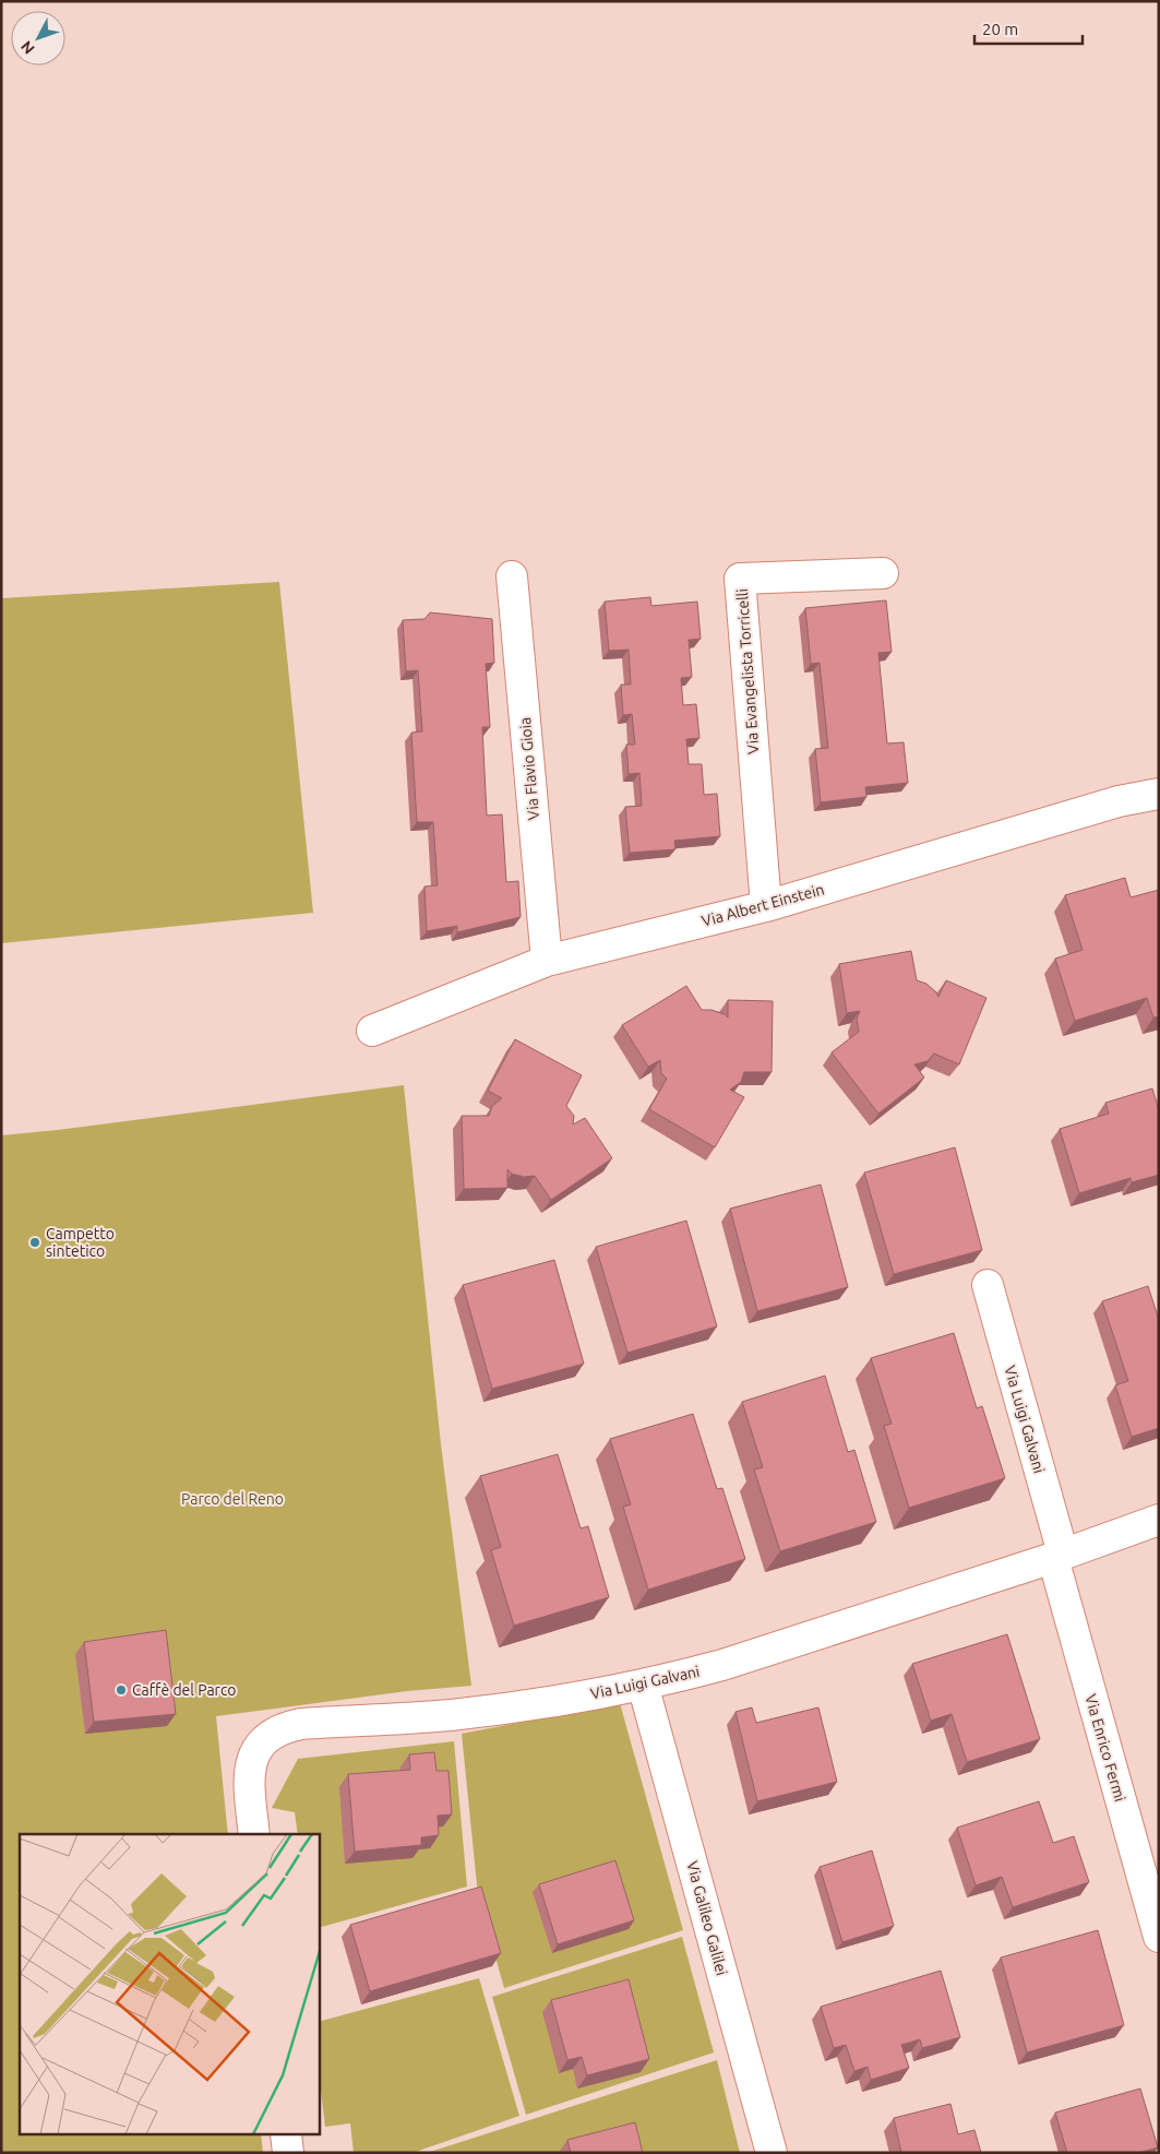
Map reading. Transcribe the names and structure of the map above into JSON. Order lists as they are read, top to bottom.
{
  "streets": {
    "street": [
      "Via Evangelista Torricelli",
      "Via Flavio Gioia",
      "Via Albert Einstein",
      "Via Luigi Galvani",
      "Via Enrico Fermi",
      "Via Galileo Galilei"
    ]
  },
  "crossings": [
    ["Via Evangelista Torricelli", "Via Albert Einstein"],
    ["Via Flavio Gioia", "Via Albert Einstein"],
    ["Via Luigi Galvani", "Via Enrico Fermi"],
    ["Via Luigi Galvani", "Via Galileo Galilei"]
  ],
  "parks": ["Parco del Reno"],
  "places": ["Campetto sintetico", "Caffè del Parco"],
  "scale_bar": "20 m",
  "north": "bottom left"
}
